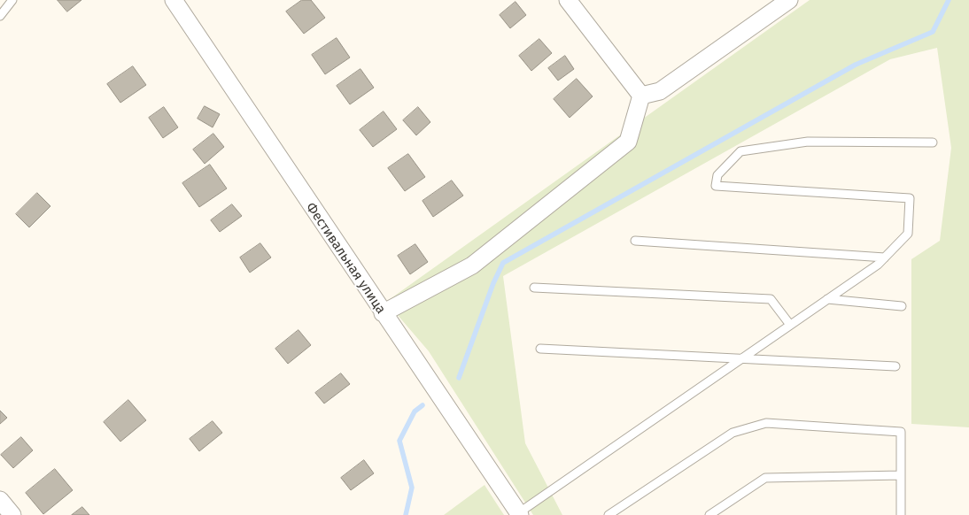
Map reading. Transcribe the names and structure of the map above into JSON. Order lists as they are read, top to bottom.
{
  "streets": {
    "street": ["Фестивальная улица"]
  }
}
